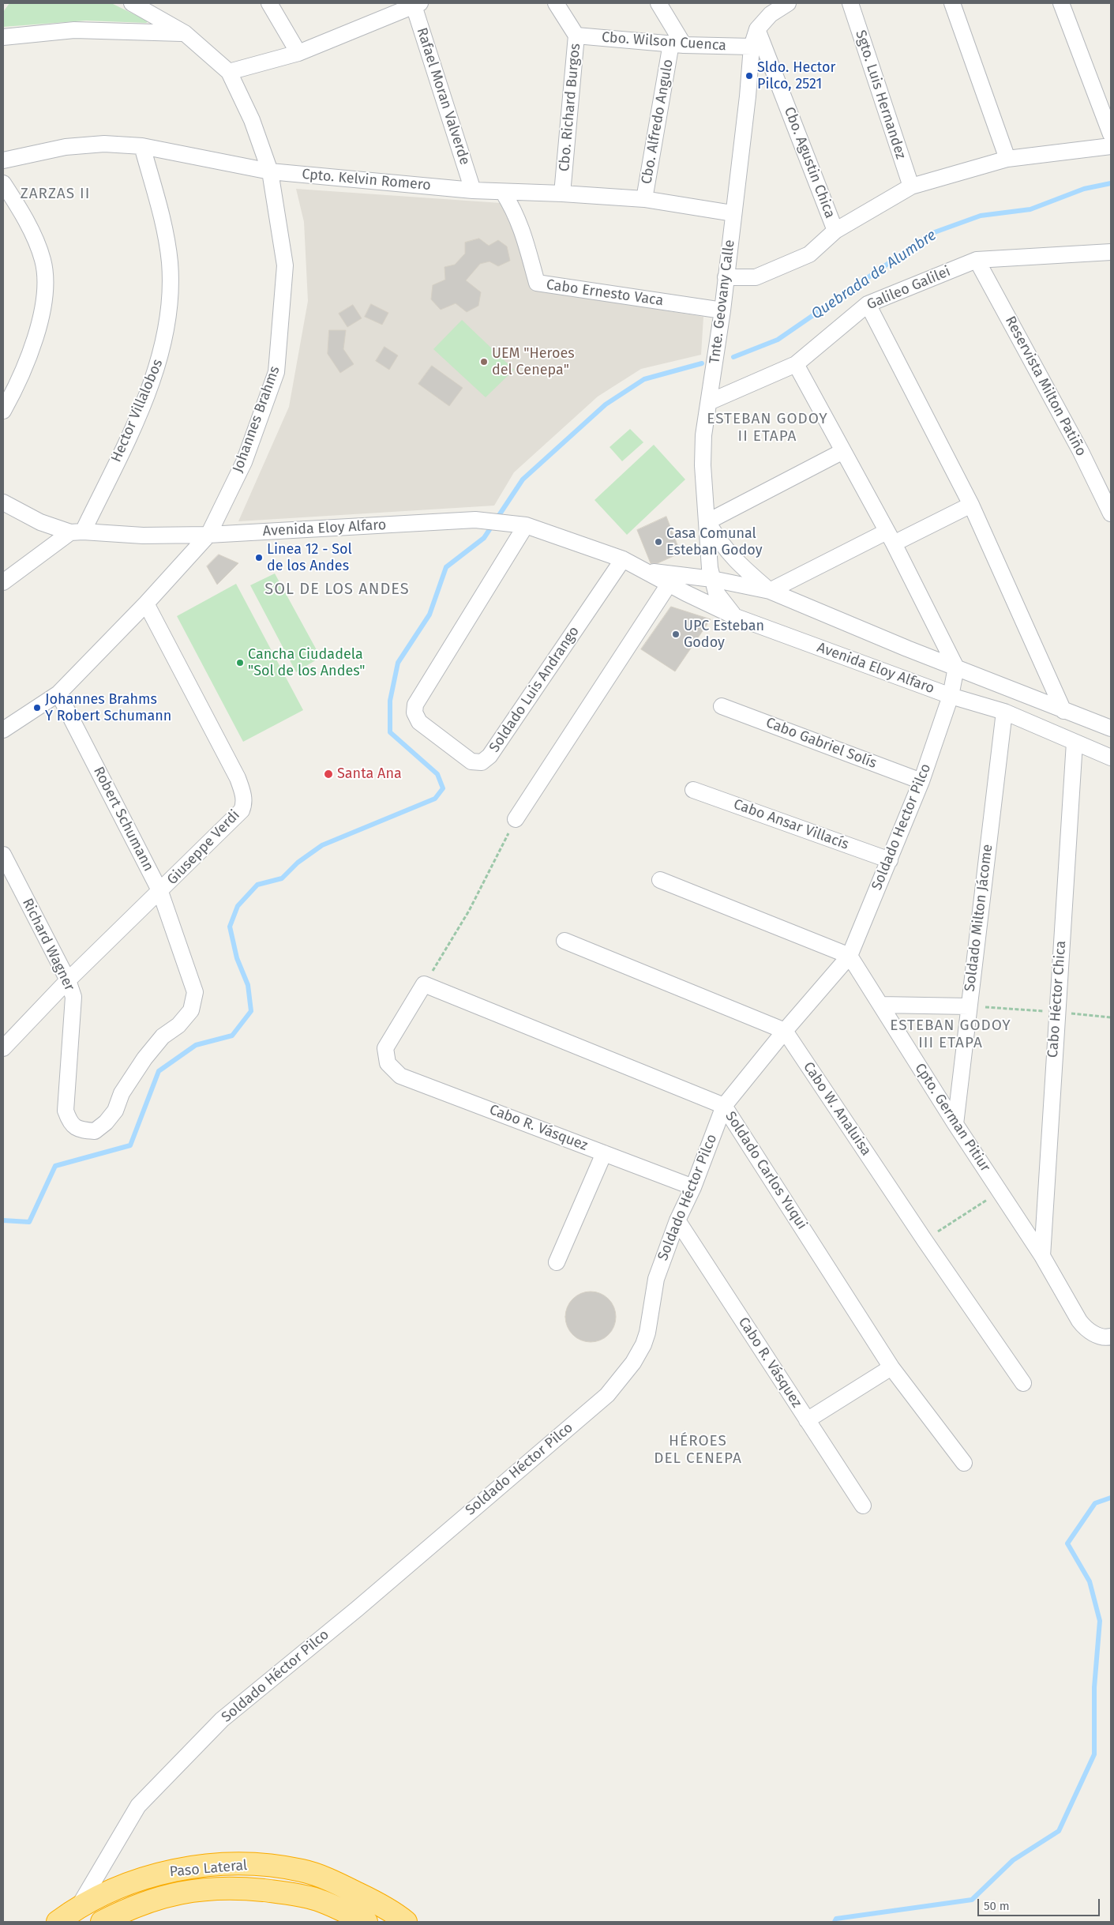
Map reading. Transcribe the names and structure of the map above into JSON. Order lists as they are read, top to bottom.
{
  "streets": {
    "highway": ["Paso Lateral"],
    "street": [
      "Cbo. Wilson Cuenca",
      "Sgto. Luis Hernandez",
      "Rafael Moran Valverde",
      "Cbo. Richard Burgos",
      "Cbo. Alfredo Angulo",
      "Cbo. Agustin Chica",
      "Cpto. Kelvin Romero",
      "Galileo Galilei",
      "Cabo Ernesto Vaca",
      "Tnte. Geovany Calle",
      "Reservista Milton Patiño",
      "Hector Villalobos",
      "Johannes Brahms",
      "Avenida Eloy Alfaro",
      "Soldado Luis Andrango",
      "Cabo Gabriel Solís",
      "Robert Schumann",
      "Cabo Ansar Villacís",
      "Soldado Hector Pilco",
      "Giuseppe Verdi",
      "Soldado Milton Jácome",
      "Richard Wagner",
      "Cabo Héctor Chica",
      "Cabo W. Analuisa",
      "Cpto. German Pitiur",
      "Cabo R. Vásquez",
      "Soldado Carlos Yuqui",
      "Soldado Héctor Pilco"
    ]
  },
  "crossings": [
    ["Cbo. Wilson Cuenca", "Cbo. Richard Burgos"],
    ["Cbo. Wilson Cuenca", "Cbo. Alfredo Angulo"],
    ["Cbo. Wilson Cuenca", "Tnte. Geovany Calle"],
    ["Rafael Moran Valverde", "Cpto. Kelvin Romero"],
    ["Cbo. Richard Burgos", "Cpto. Kelvin Romero"],
    ["Cbo. Alfredo Angulo", "Cpto. Kelvin Romero"],
    ["Cbo. Agustin Chica", "Tnte. Geovany Calle"],
    ["Cpto. Kelvin Romero", "Cabo Ernesto Vaca"],
    ["Cpto. Kelvin Romero", "Tnte. Geovany Calle"],
    ["Cpto. Kelvin Romero", "Hector Villalobos"],
    ["Cpto. Kelvin Romero", "Johannes Brahms"],
    ["Galileo Galilei", "Tnte. Geovany Calle"],
    ["Galileo Galilei", "Reservista Milton Patiño"],
    ["Cabo Ernesto Vaca", "Tnte. Geovany Calle"],
    ["Tnte. Geovany Calle", "Avenida Eloy Alfaro"],
    ["Hector Villalobos", "Avenida Eloy Alfaro"],
    ["Johannes Brahms", "Avenida Eloy Alfaro"],
    ["Johannes Brahms", "Robert Schumann"],
    ["Johannes Brahms", "Giuseppe Verdi"],
    ["Avenida Eloy Alfaro", "Soldado Luis Andrango"],
    ["Avenida Eloy Alfaro", "Soldado Hector Pilco"],
    ["Avenida Eloy Alfaro", "Soldado Milton Jácome"],
    ["Avenida Eloy Alfaro", "Cabo Héctor Chica"],
    ["Cabo Gabriel Solís", "Soldado Hector Pilco"],
    ["Robert Schumann", "Giuseppe Verdi"],
    ["Robert Schumann", "Richard Wagner"],
    ["Cabo Ansar Villacís", "Soldado Hector Pilco"],
    ["Soldado Hector Pilco", "Cpto. German Pitiur"],
    ["Soldado Hector Pilco", "Soldado Héctor Pilco"],
    ["Giuseppe Verdi", "Richard Wagner"],
    ["Soldado Milton Jácome", "Cpto. German Pitiur"],
    ["Cabo Héctor Chica", "Cpto. German Pitiur"],
    ["Cabo W. Analuisa", "Soldado Héctor Pilco"],
    ["Cpto. German Pitiur", "Soldado Héctor Pilco"],
    ["Cabo R. Vásquez", "Soldado Carlos Yuqui"],
    ["Cabo R. Vásquez", "Soldado Héctor Pilco"],
    ["Soldado Carlos Yuqui", "Soldado Héctor Pilco"],
    ["Soldado Héctor Pilco", "Paso Lateral"]
  ],
  "districts": [
    "ZARZAS II",
    "ESTEBAN GODOY II ETAPA",
    "SOL DE LOS ANDES",
    "ESTEBAN GODOY III ETAPA",
    "HÉROES DEL CENEPA"
  ],
  "water": ["Quebrada de Alumbre"],
  "places": [
    "Sldo. Hector Pilco, 2521",
    "UEM \"Heroes del Cenepa\"",
    "Casa Comunal Esteban Godoy",
    "Linea 12 - Sol de los Andes",
    "UPC Esteban Godoy",
    "Cancha Ciudadela \"Sol de los Andes\"",
    "Johannes Brahms Y Robert Schumann",
    "Santa Ana"
  ],
  "scale_bar": "50 m"
}
